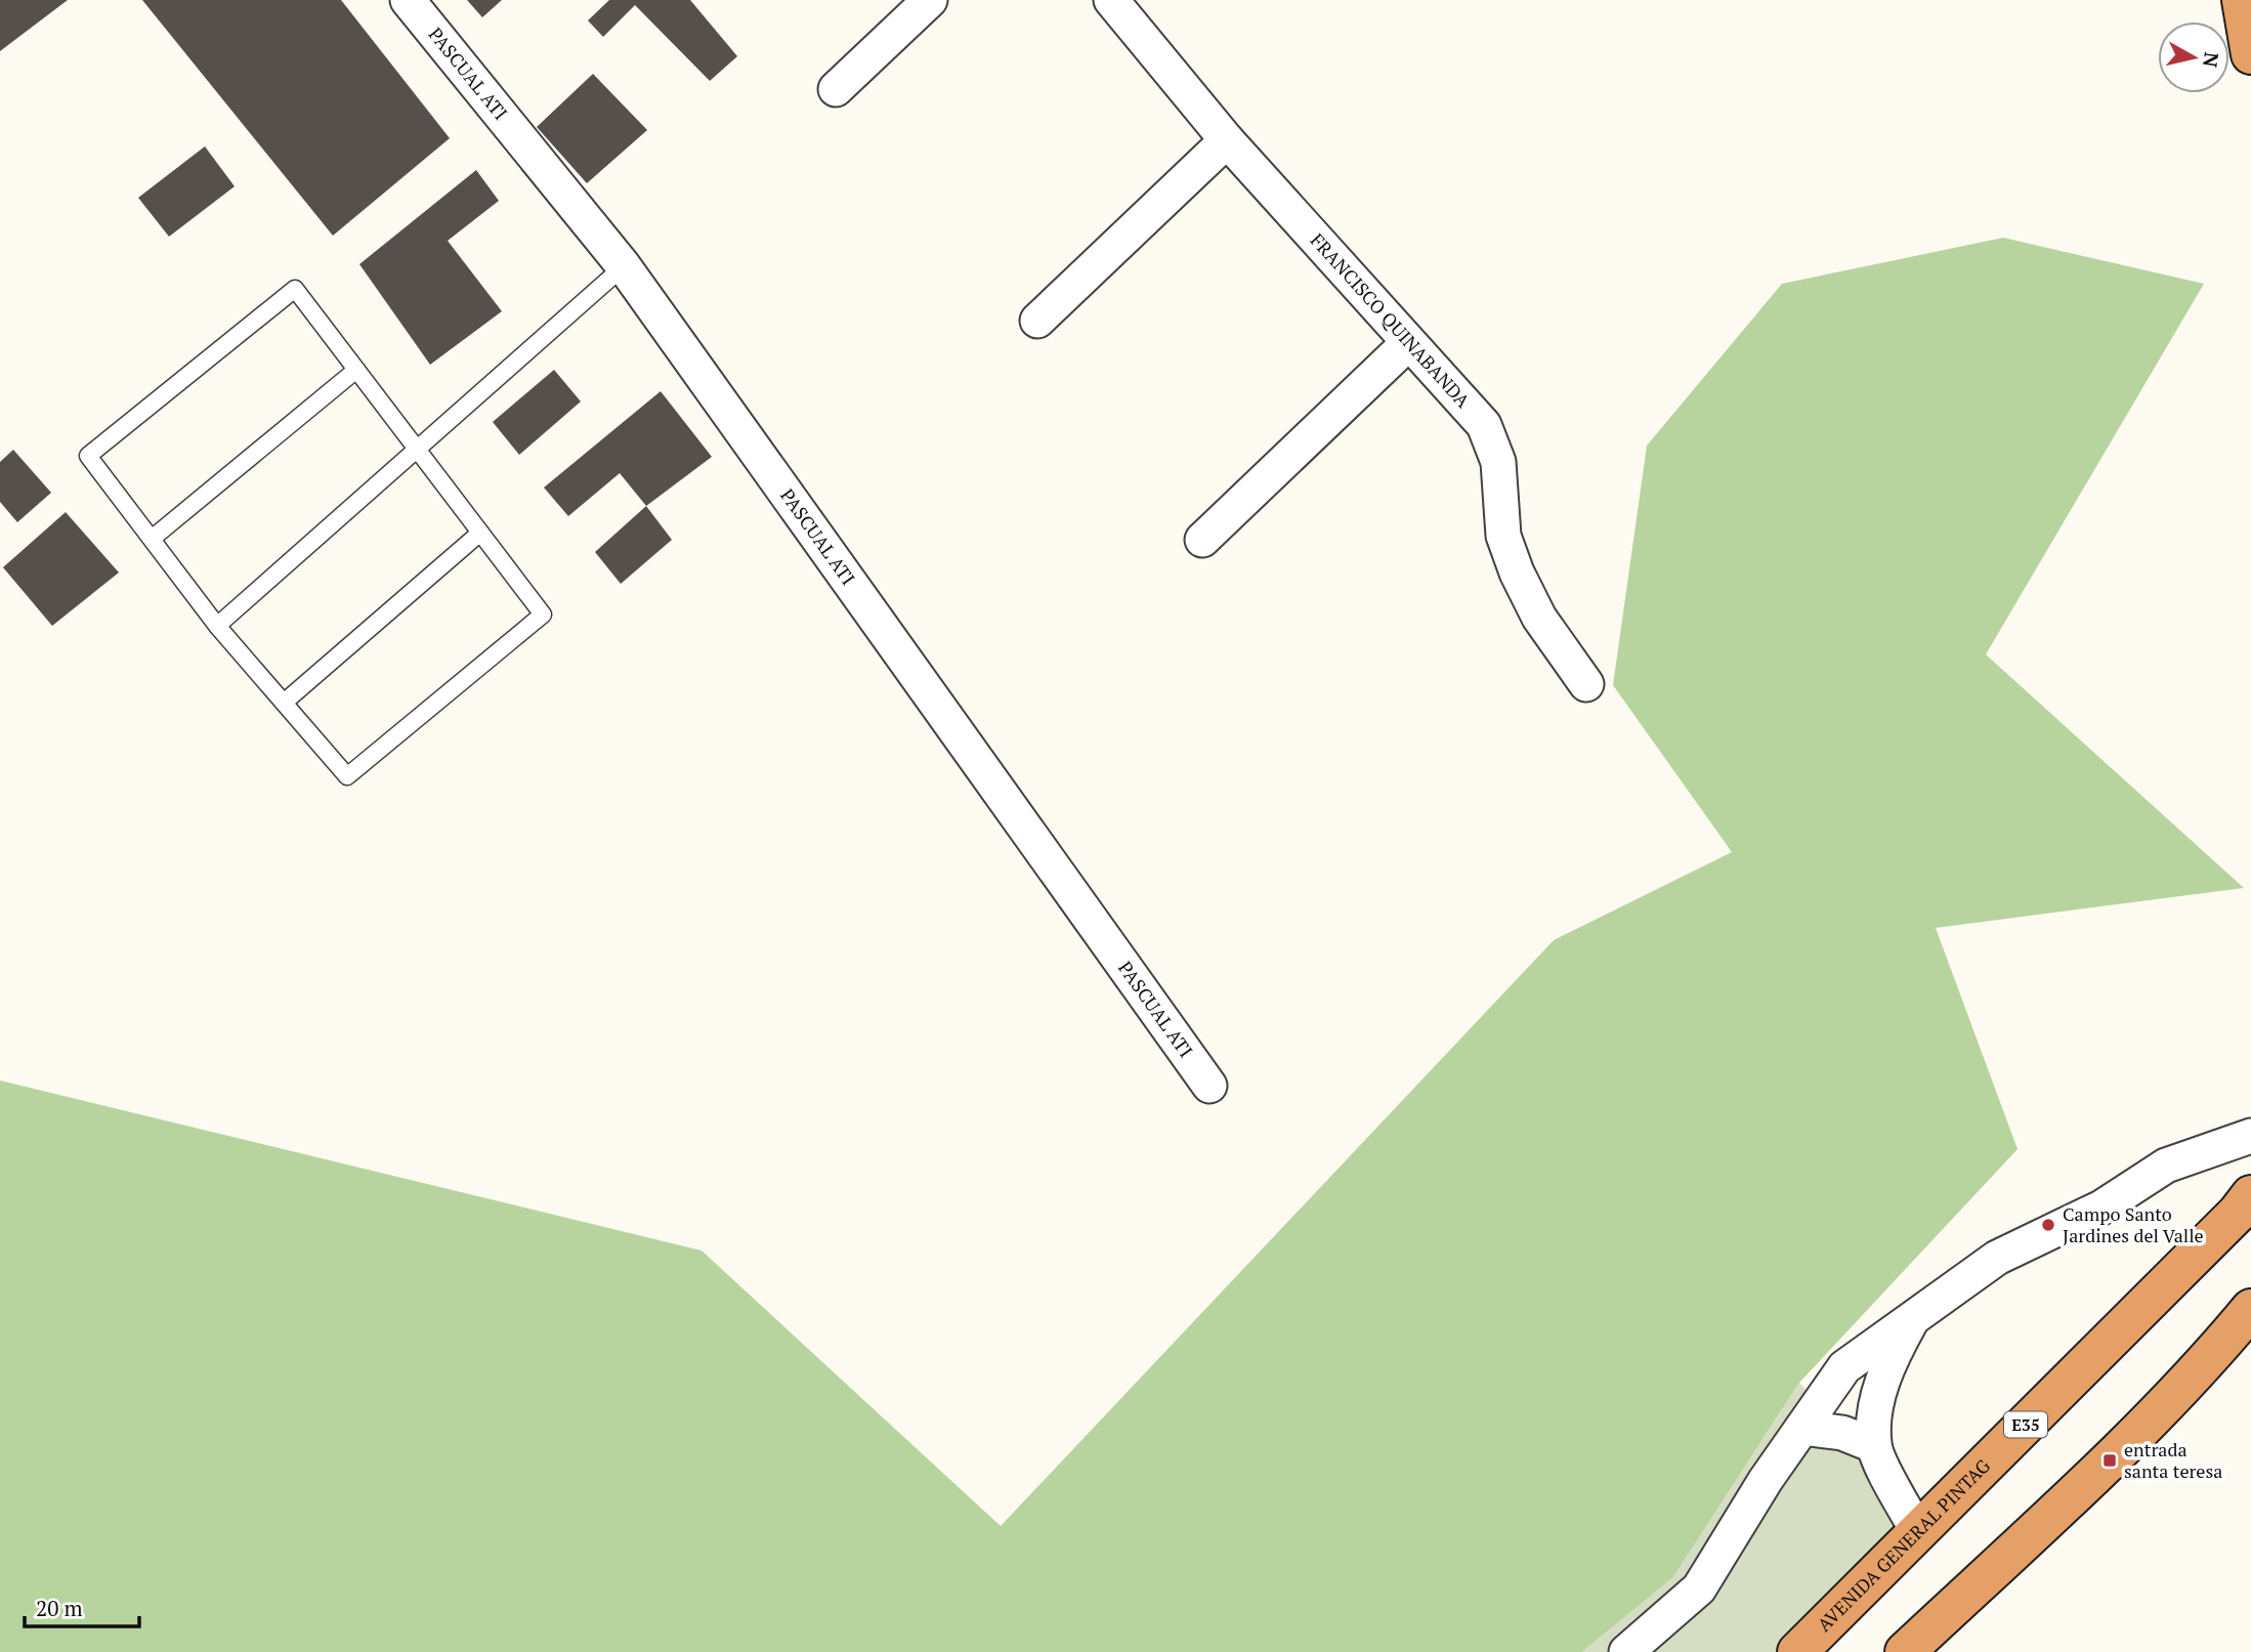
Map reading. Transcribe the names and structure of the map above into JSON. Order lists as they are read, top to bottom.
{
  "streets": {
    "highway": ["E35", "AVENIDA GENERAL PINTAG"],
    "street": ["PASCUAL ATI", "FRANCISCO QUINABANDA"]
  },
  "places": {
    "other": ["Campo Santo Jardines del Valle"],
    "transit": ["entrada santa teresa"]
  },
  "scale_bar": "20 m",
  "north": "right"
}
